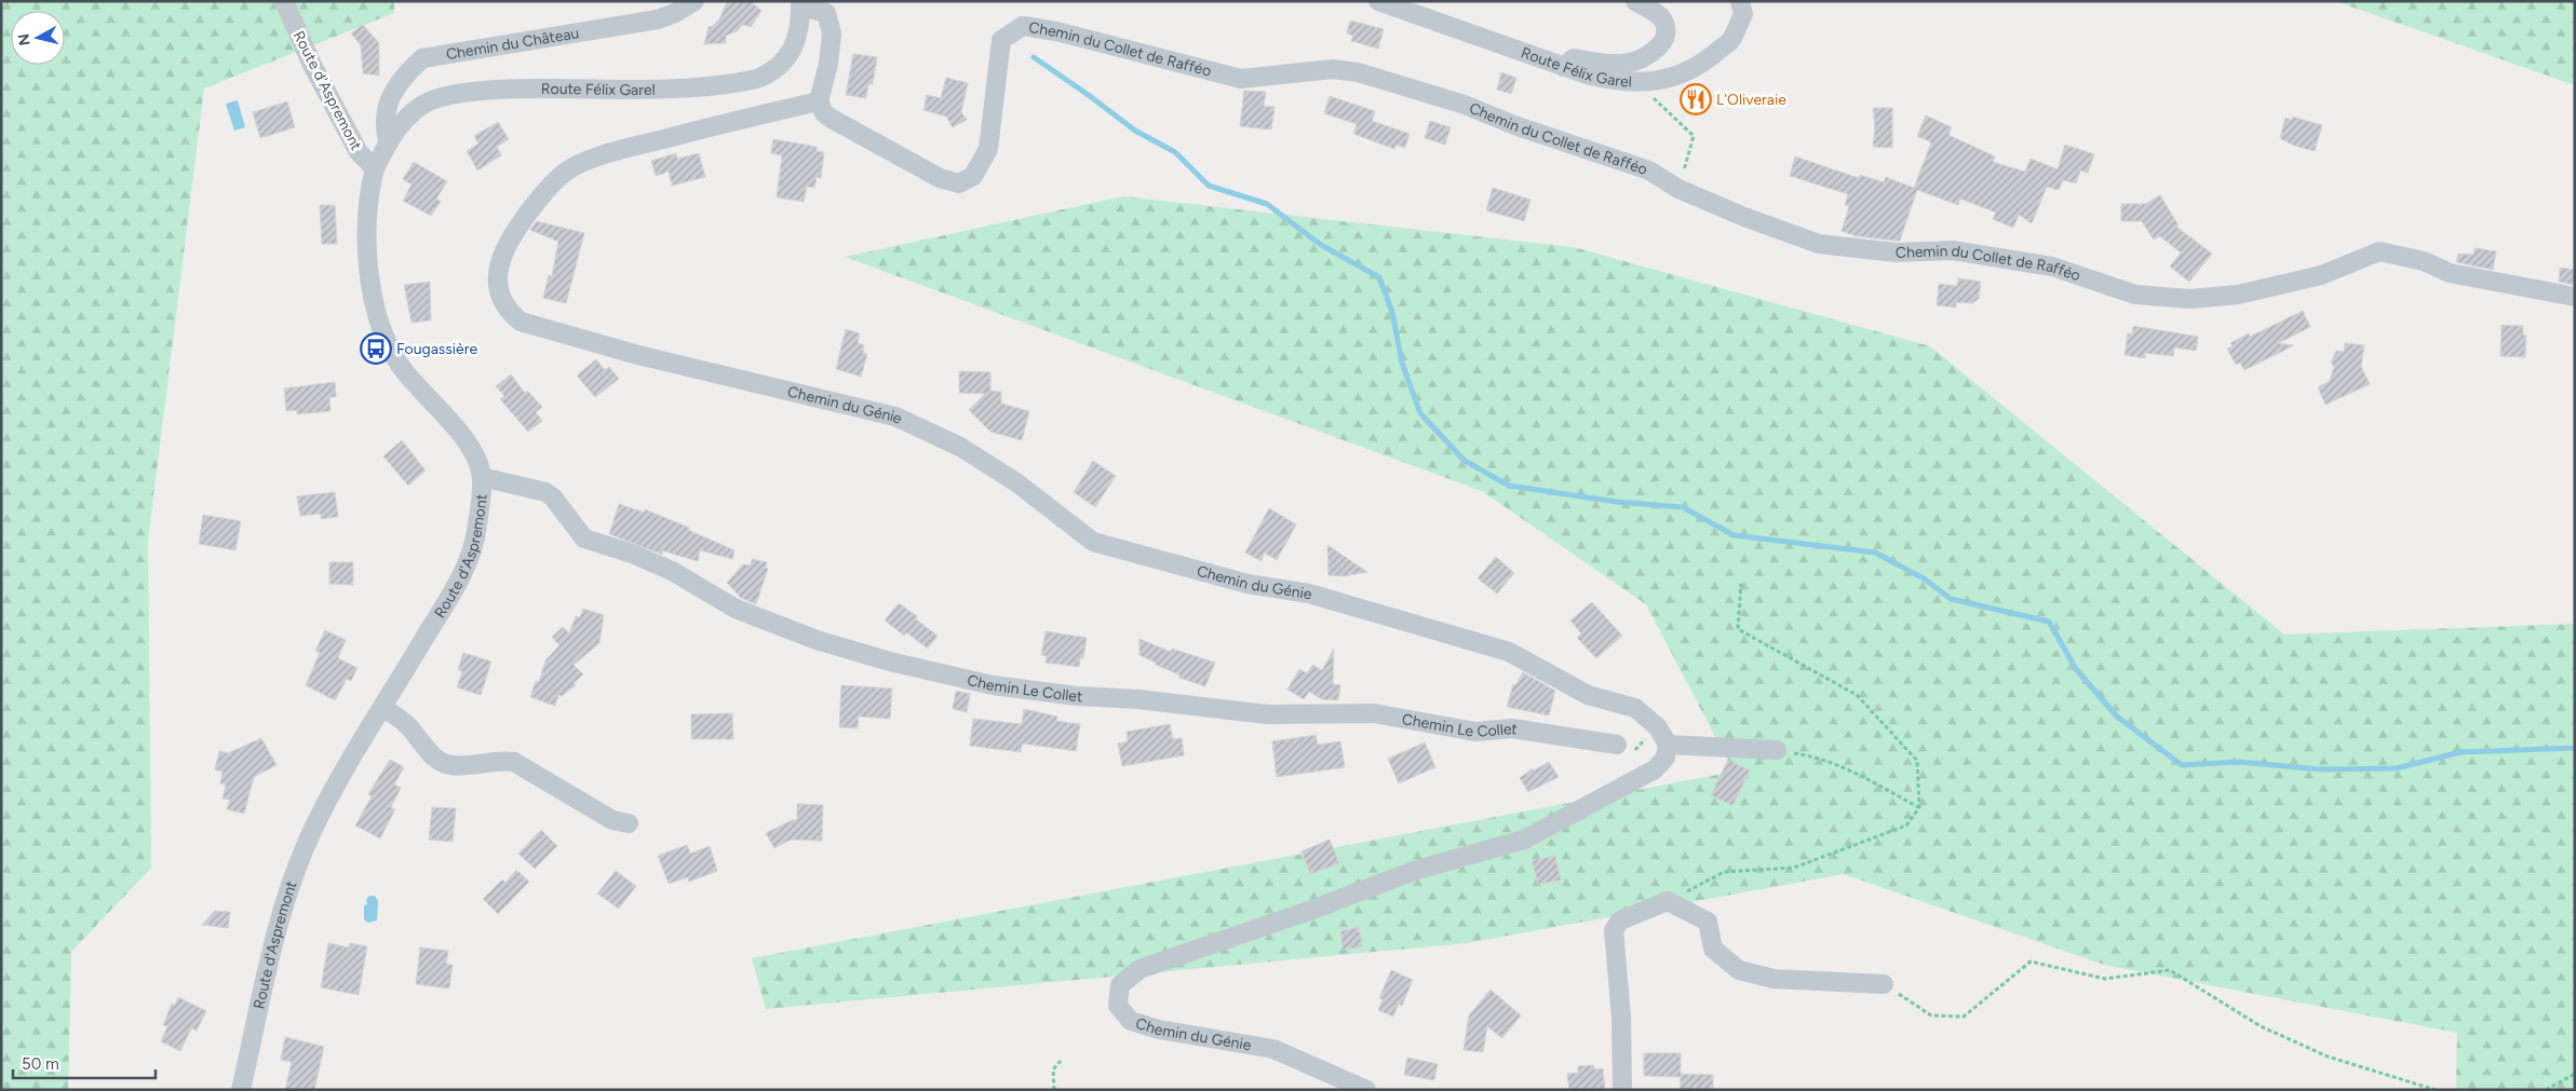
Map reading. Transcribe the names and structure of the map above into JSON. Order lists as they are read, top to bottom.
{
  "streets": {
    "street": [
      "Chemin du Château",
      "Chemin du Collet de Rafféo",
      "Route Félix Garel",
      "Route d'Aspremont",
      "Chemin du Génie",
      "Chemin Le Collet"
    ]
  },
  "crossings": [
    ["Chemin du Château", "Route Félix Garel"],
    ["Chemin du Collet de Rafféo", "Chemin du Génie"],
    ["Route Félix Garel", "Route d'Aspremont"],
    ["Route d'Aspremont", "Chemin Le Collet"]
  ],
  "places": {
    "restaurant": ["L'Oliveraie"],
    "bus stop": ["Fougassière"]
  },
  "scale_bar": "50 m",
  "north": "left"
}
